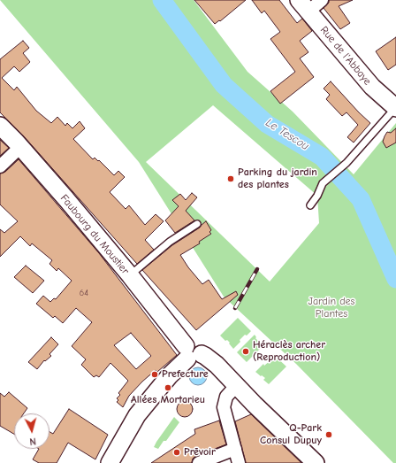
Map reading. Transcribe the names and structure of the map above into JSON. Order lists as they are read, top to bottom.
{
  "streets": {
    "main road": ["Rue de l'Abbaye", "Faubourg du Moustier"]
  },
  "water": ["Le Tescou"],
  "parks": ["Jardin des Plantes"],
  "places": [
    "Parking du jardin des plantes",
    "Héraclès archer (Reproduction)",
    "Prefecture",
    "Allées Mortarieu",
    "Q-Park Consul Dupuy",
    "Prēvoir"
  ],
  "house_numbers": ["64"],
  "north": "bottom"
}
